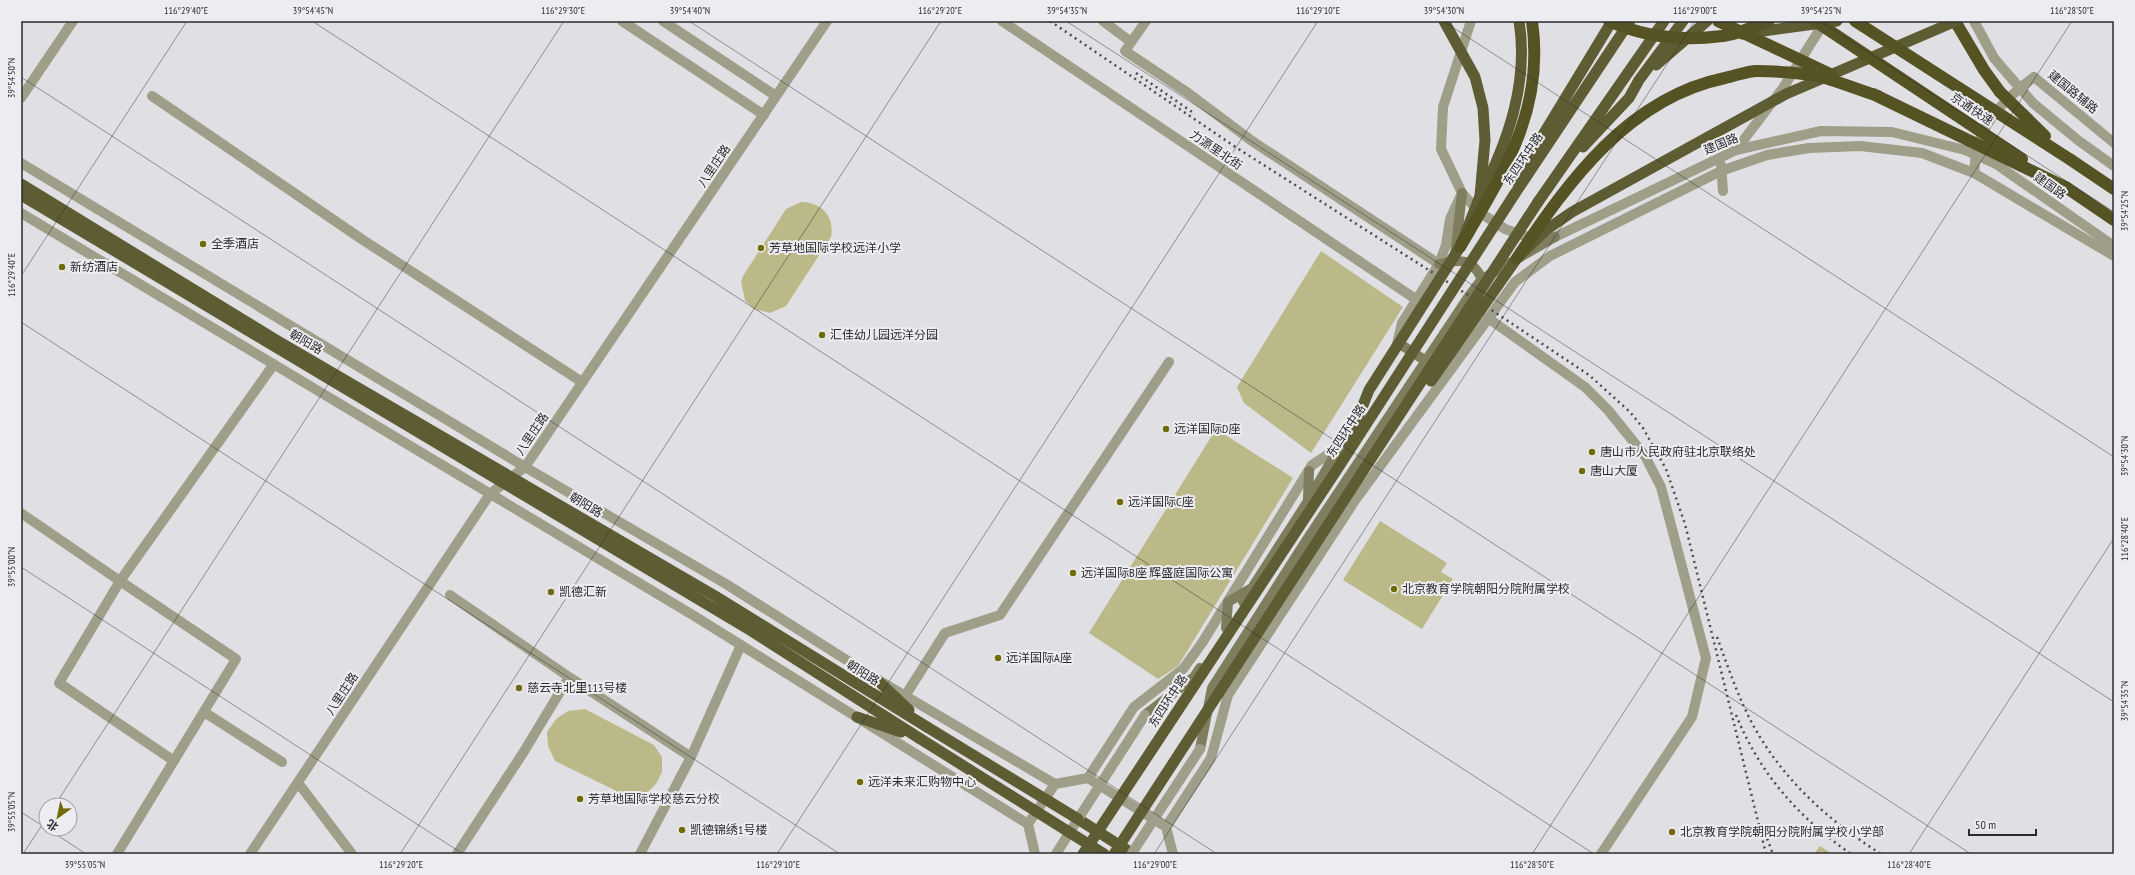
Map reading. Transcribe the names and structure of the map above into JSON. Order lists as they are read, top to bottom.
{
  "streets": {
    "highway": ["京通快速", "东四环中路", "朝阳路"],
    "street": [
      "建国路辅路",
      "建国路",
      "力源里北街",
      "八里庄路"
    ]
  },
  "crossings": [
    ["建国路", "东四环中路"],
    ["力源里北街", "东四环中路"],
    ["东四环中路", "朝阳路"],
    ["八里庄路", "朝阳路"]
  ],
  "places": [
    "全季酒店",
    "芳草地国际学校远洋小学",
    "新纺酒店",
    "汇佳幼儿园远洋分园",
    "远洋国际D座",
    "唐山市人民政府驻北京联络处",
    "唐山大厦",
    "远洋国际C座",
    "远洋国际B座 辉盛庭国际公寓",
    "北京教育学院朝阳分院附属学校",
    "凯德汇新",
    "远洋国际A座",
    "慈云寺北里113号楼",
    "远洋未来汇购物中心",
    "芳草地国际学校慈云分校",
    "凯德锦绣1号楼",
    "北京教育学院朝阳分院附属学校小学部"
  ],
  "scale_bar": "50 m",
  "north": "bottom left",
  "coordinates": [
    "116°29'40\"E",
    "39°54'45\"N",
    "116°29'30\"E",
    "39°54'40\"N",
    "116°29'20\"E",
    "39°54'35\"N",
    "116°29'10\"E",
    "39°54'30\"N",
    "116°29'00\"E",
    "39°54'25\"N",
    "116°28'50\"E",
    "39°54'50\"N",
    "116°28'40\"E",
    "39°55'00\"N",
    "39°55'05\"N"
  ]
}
